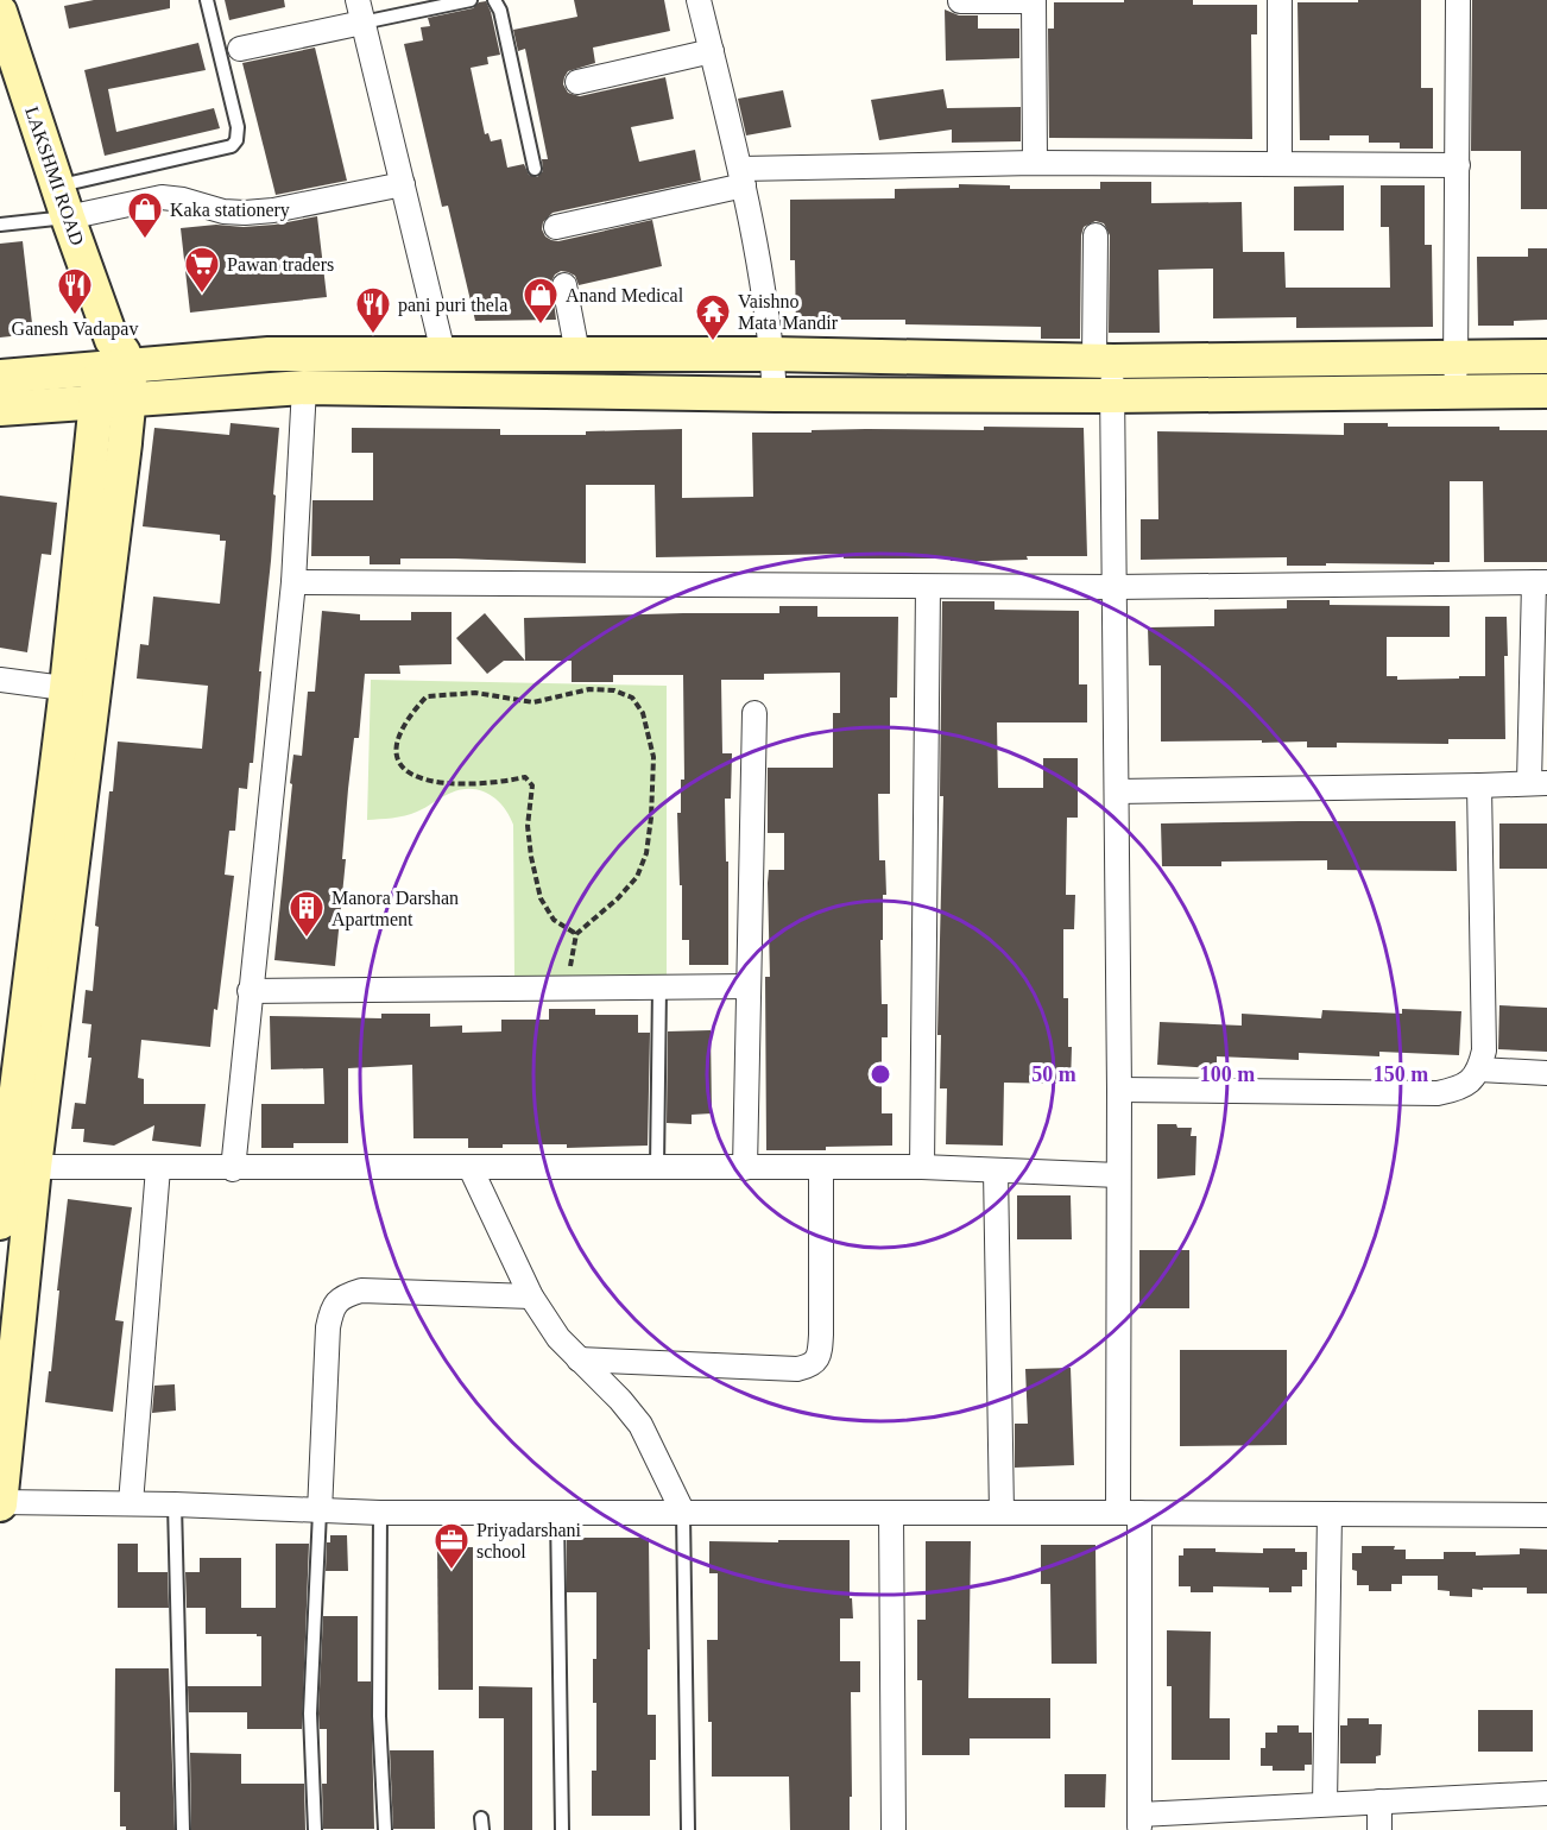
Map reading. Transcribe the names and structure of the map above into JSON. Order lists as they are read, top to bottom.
{
  "streets": {
    "main road": ["LAKSHMI ROAD"]
  },
  "places": {
    "shop": ["Kaka stationery", "Anand Medical"],
    "supermarket": ["Pawan traders"],
    "restaurant": ["Ganesh Vadapav", "pani puri thela"],
    "temple": ["Vaishno Mata Mandir"],
    "building": ["Manora Darshan Apartment"],
    "office": ["Priyadarshani school"]
  },
  "rings": ["50 m", "100 m", "150 m"]
}
